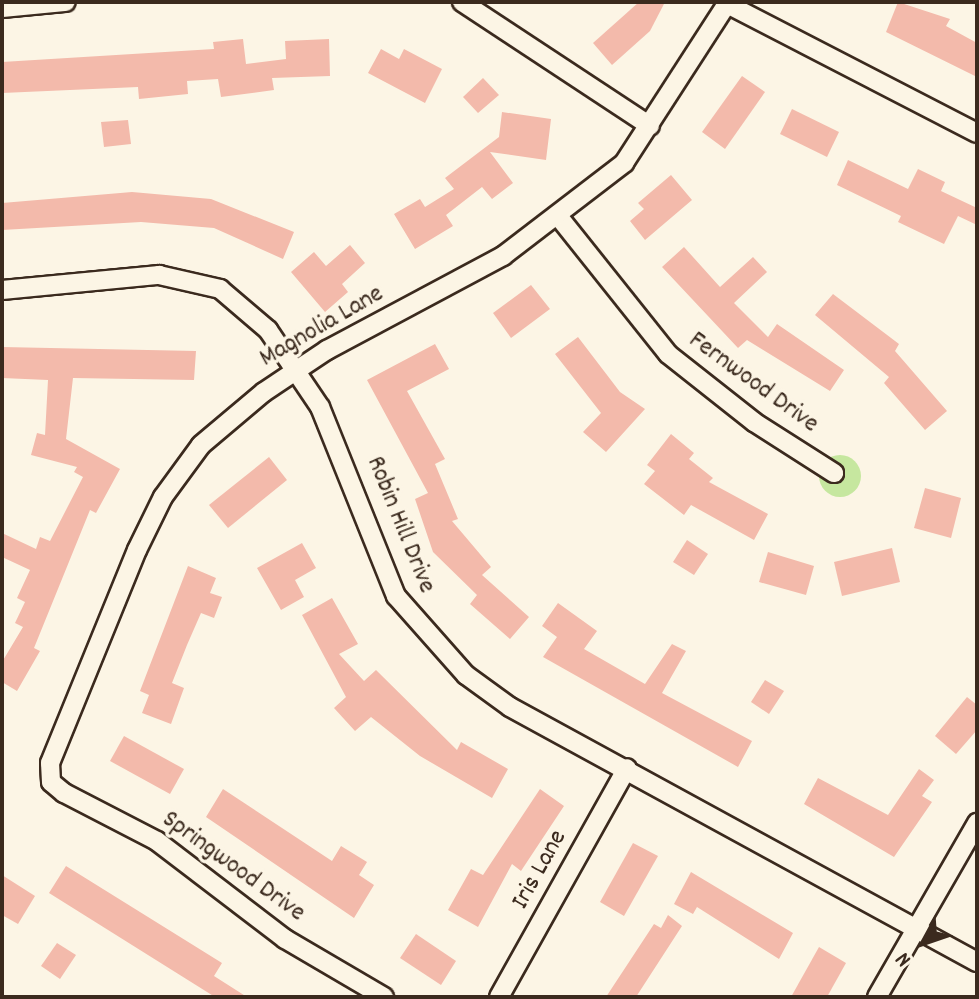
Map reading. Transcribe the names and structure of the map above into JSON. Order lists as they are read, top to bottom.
{
  "streets": {
    "street": [
      "Magnolia Lane",
      "Fernwood Drive",
      "Robin Hill Drive",
      "Springwood Drive",
      "Iris Lane"
    ]
  },
  "crossings": [
    ["Magnolia Lane", "Fernwood Drive"],
    ["Magnolia Lane", "Robin Hill Drive"],
    ["Magnolia Lane", "Springwood Drive"],
    ["Robin Hill Drive", "Iris Lane"]
  ],
  "north": "bottom left"
}
